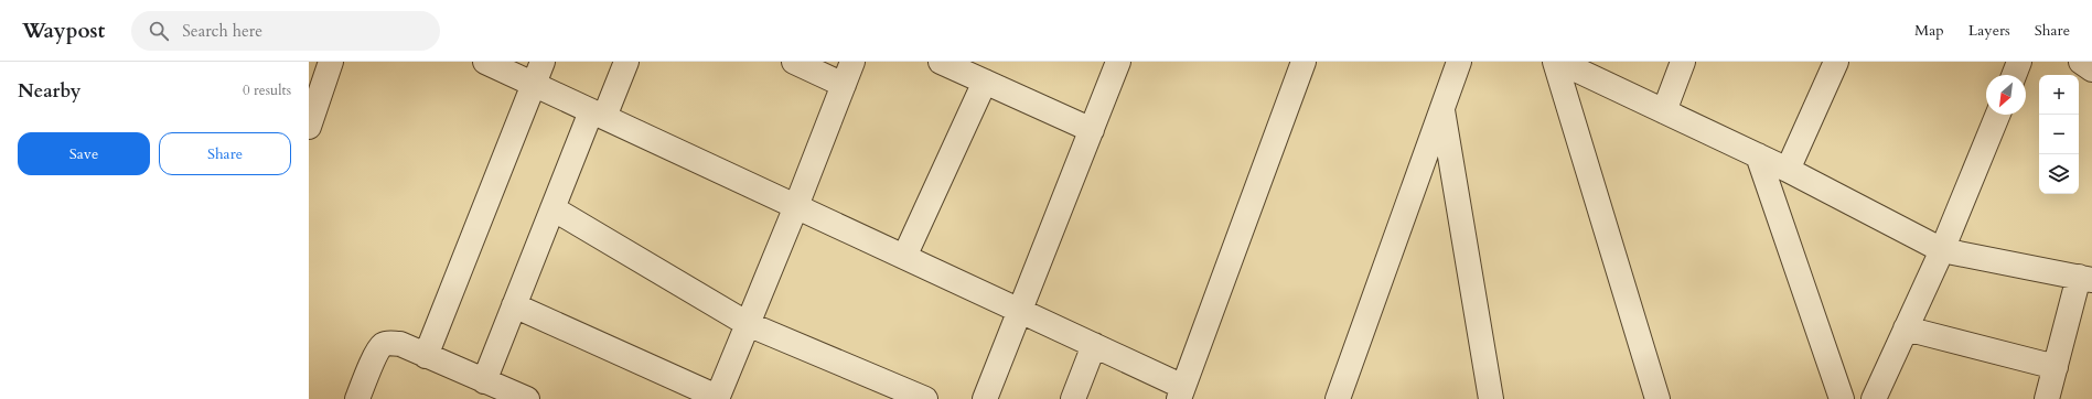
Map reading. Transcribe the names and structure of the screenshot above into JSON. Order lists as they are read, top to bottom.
{
  "north": "bottom left",
  "page": {
    "header": "Waypost",
    "search": "Search here",
    "nav": ["Map", "Layers", "Share"],
    "heading": ["Nearby", "0 results"],
    "map_buttons": ["+", "−"],
    "buttons": ["Save", "Share"]
  }
}
